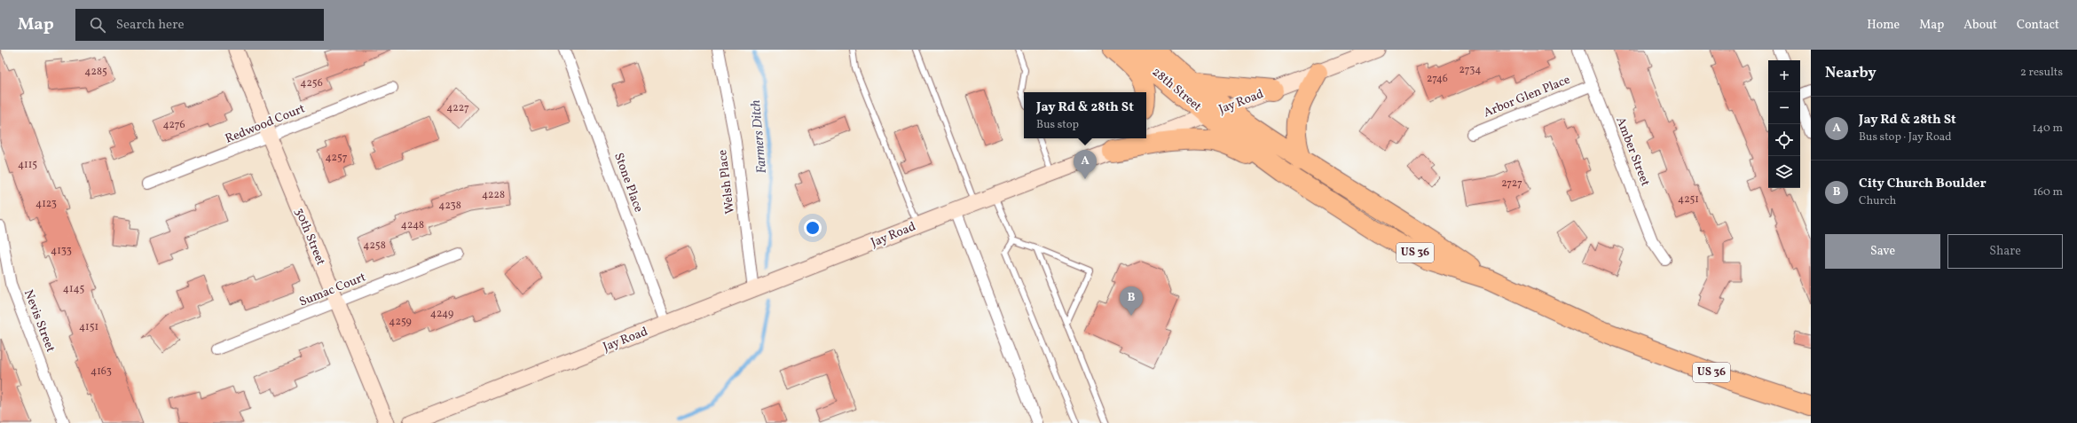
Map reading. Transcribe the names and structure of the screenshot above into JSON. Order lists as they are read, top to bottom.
{
  "streets": {
    "highway": ["28th Street", "US 36"],
    "street": [
      "Arbor Glen Place",
      "Jay Road",
      "Redwood Court",
      "Amber Street",
      "Welsh Place",
      "Stone Place",
      "30th Street",
      "Sumac Court",
      "Nevis Street"
    ]
  },
  "crossings": [
    ["28th Street", "Jay Road"],
    ["28th Street", "US 36"],
    ["Arbor Glen Place", "Amber Street"],
    ["Jay Road", "Welsh Place"],
    ["Jay Road", "Stone Place"],
    ["Jay Road", "US 36"],
    ["Redwood Court", "30th Street"],
    ["30th Street", "Sumac Court"]
  ],
  "water": ["Farmers Ditch"],
  "house_numbers": [
    "2734",
    "4285",
    "2746",
    "4256",
    "4227",
    "4276",
    "4257",
    "4115",
    "2727",
    "4228",
    "4251",
    "4123",
    "4238",
    "4248",
    "4258",
    "4133",
    "4145",
    "4249",
    "4259",
    "4151",
    "4163"
  ],
  "page": {
    "header": "Map",
    "search": "Search here",
    "nav": [
      "Home",
      "Map",
      "About",
      "Contact"
    ],
    "heading": ["Nearby", "2 results"],
    "map_buttons": ["+", "−"],
    "popup": ["Jay Rd & 28th St", "Bus stop"],
    "list": [
      {
        "mark": "A",
        "name": "Jay Rd & 28th St",
        "note": "Bus stop · Jay Road",
        "value": "140 m"
      },
      {
        "mark": "B",
        "name": "City Church Boulder",
        "note": "Church",
        "value": "160 m"
      }
    ],
    "pins": ["A", "B"],
    "buttons": ["Save", "Share"]
  }
}
